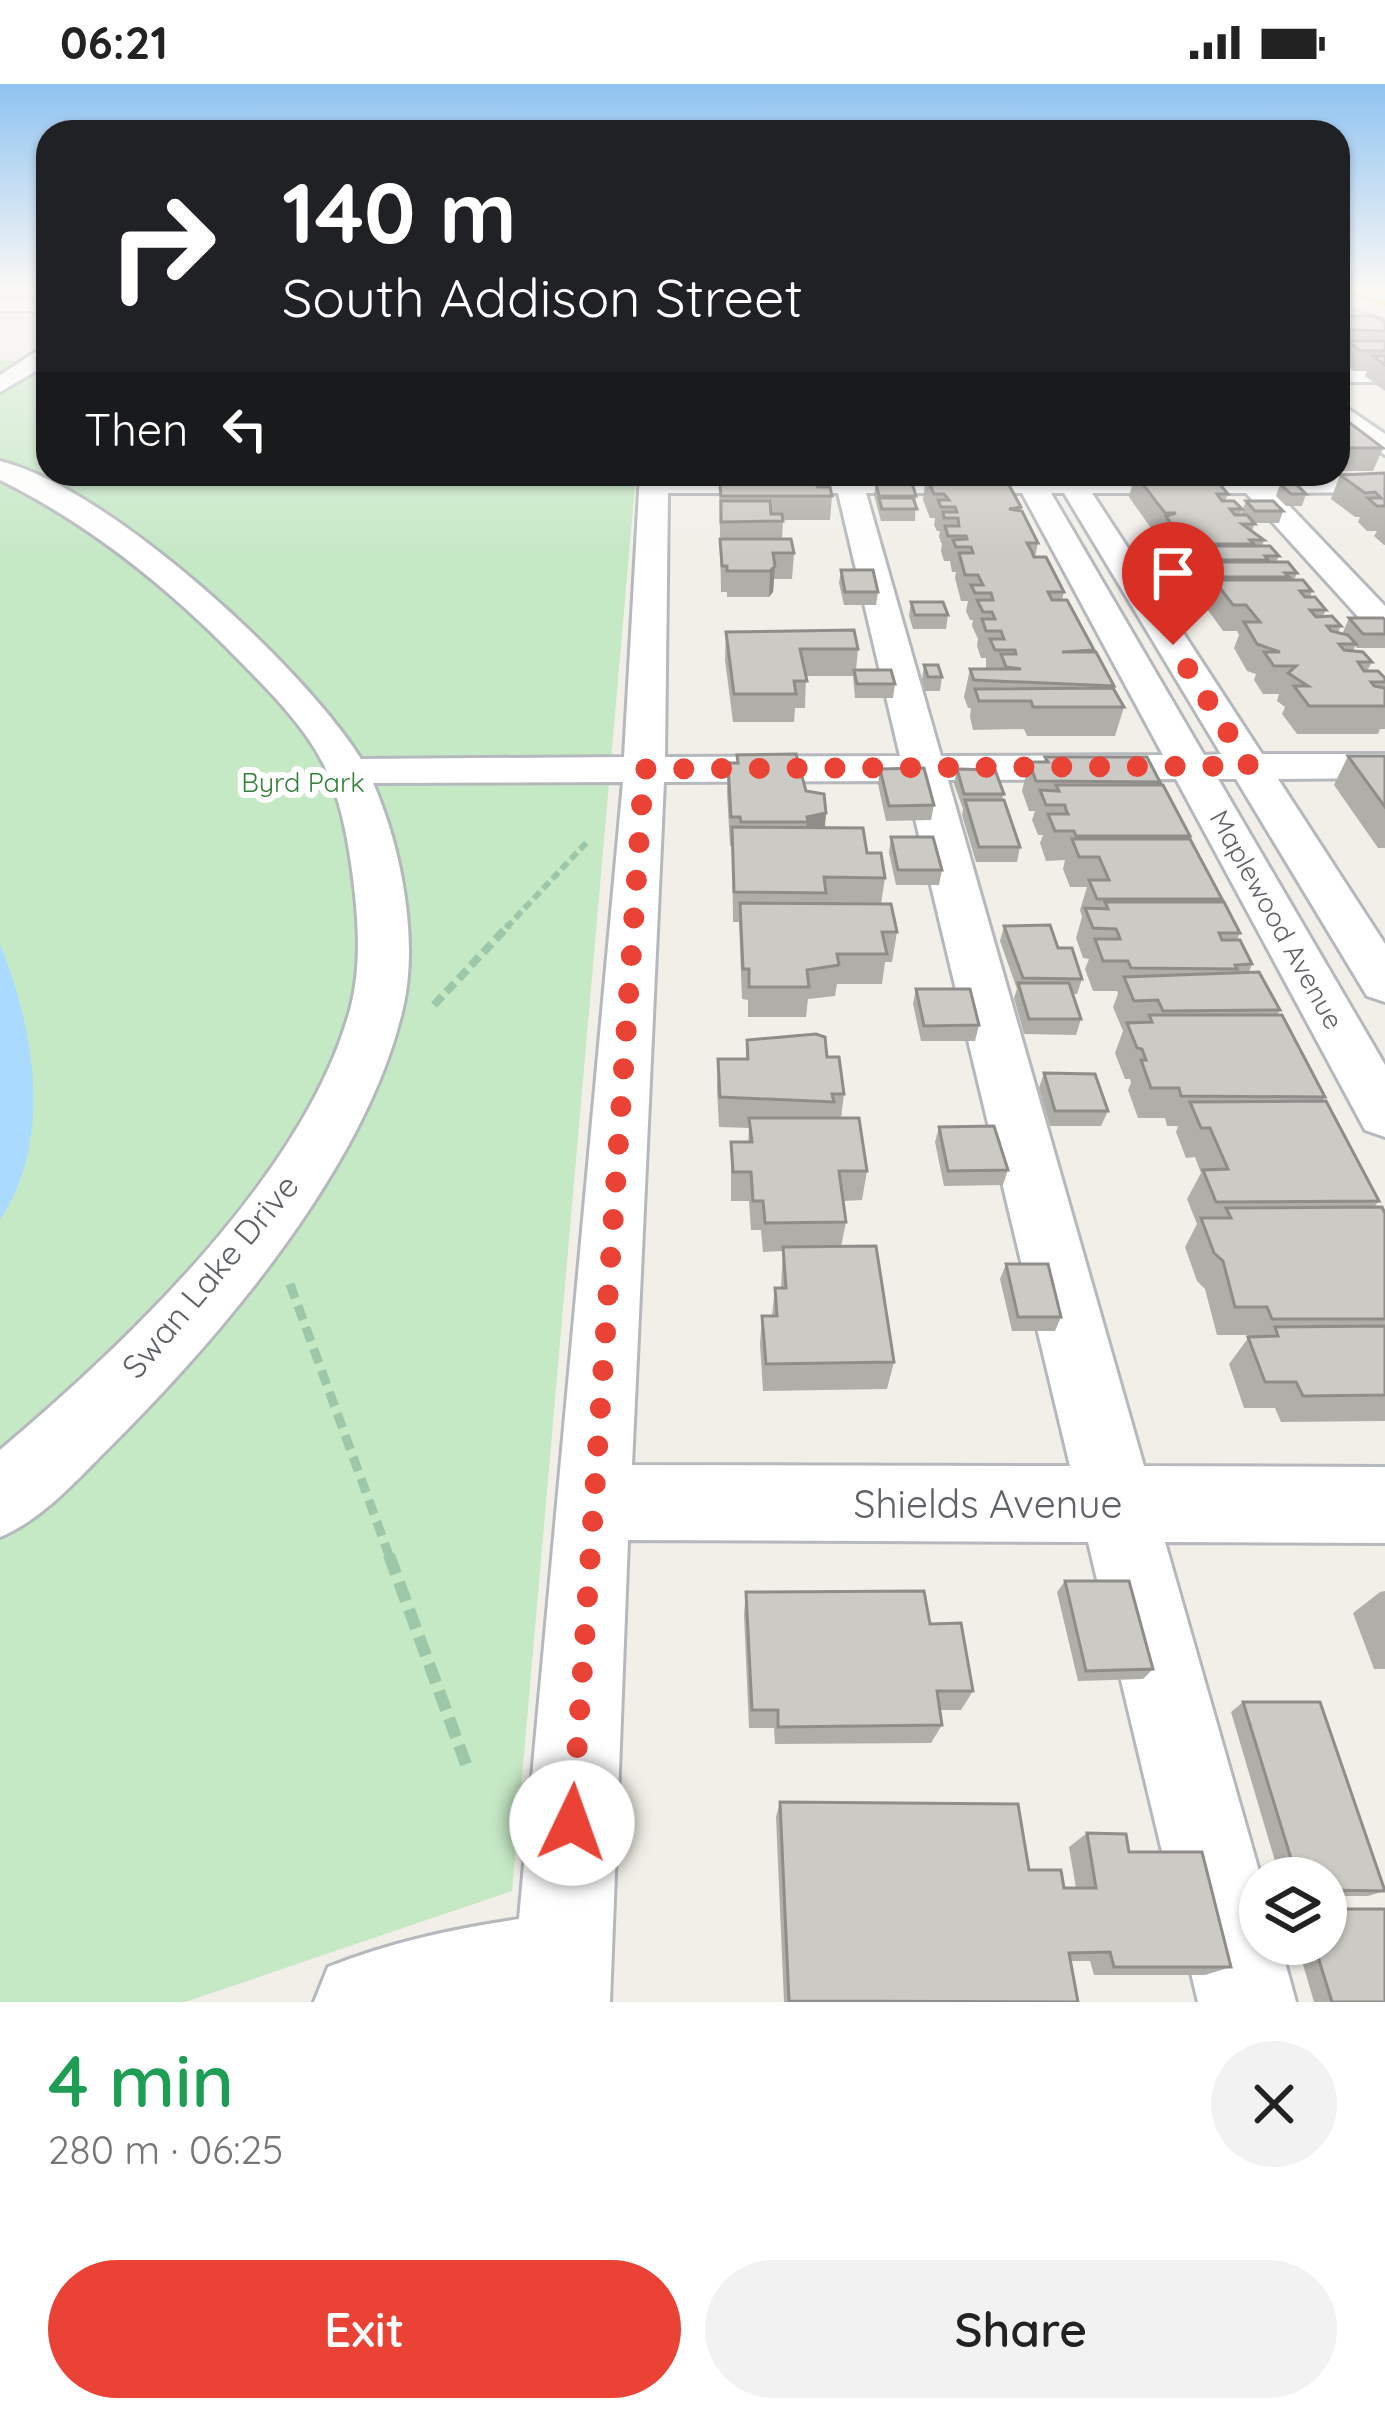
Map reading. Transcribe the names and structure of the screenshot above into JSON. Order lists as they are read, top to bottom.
{
  "streets": {
    "street": ["Maplewood Avenue", "Swan Lake Drive", "Shields Avenue"]
  },
  "parks": ["Byrd Park"],
  "page": {
    "status": "06:21",
    "turn": ["140 m", "South Addison Street"],
    "then": "Then",
    "heading": ["4 min", "280 m · 06:25"],
    "buttons": ["Exit", "Share"]
  }
}
